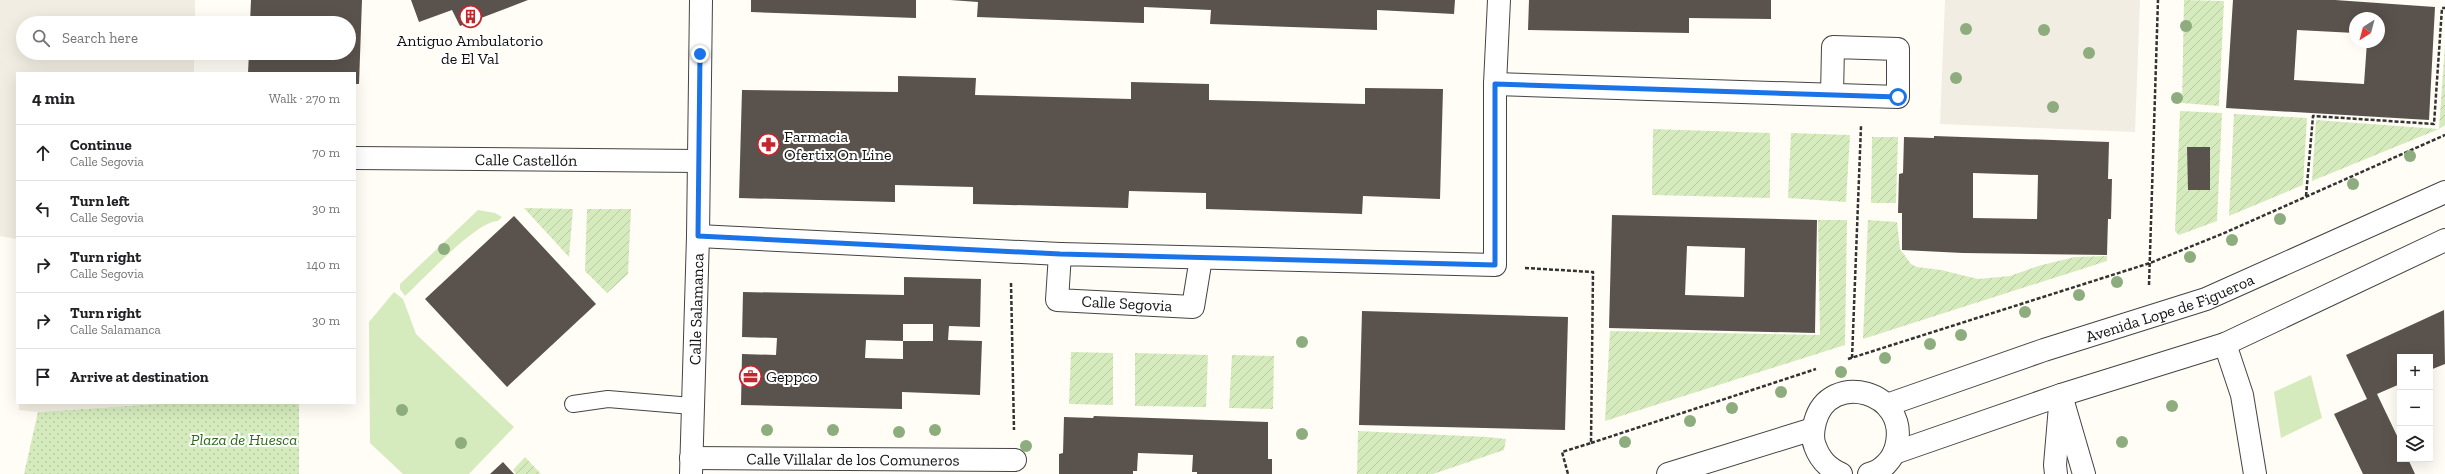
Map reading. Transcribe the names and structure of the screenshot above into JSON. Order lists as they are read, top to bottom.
{
  "streets": {
    "street": [
      "Calle Castellón",
      "Calle Segovia",
      "Avenida Lope de Figueroa",
      "Calle Salamanca",
      "Calle Villalar de los Comuneros"
    ]
  },
  "crossings": [
    ["Calle Castellón", "Calle Salamanca"],
    ["Calle Salamanca", "Calle Villalar de los Comuneros"]
  ],
  "parks": ["Plaza de Huesca"],
  "places": {
    "building": ["Antiguo Ambulatorio de El Val"],
    "pharmacy": ["Farmacia Ofertix On Line"],
    "office": ["Geppco"]
  },
  "north": "bottom left",
  "page": {
    "search": "Search here",
    "heading": ["4 min", "Walk · 270 m"],
    "list": [
      ["Continue", "Calle Segovia", "70 m"],
      ["Turn left", "Calle Segovia", "30 m"],
      ["Turn right", "Calle Segovia", "140 m"],
      ["Turn right", "Calle Salamanca", "30 m"],
      "Arrive at destination"
    ],
    "map_buttons": ["+", "−"]
  }
}
